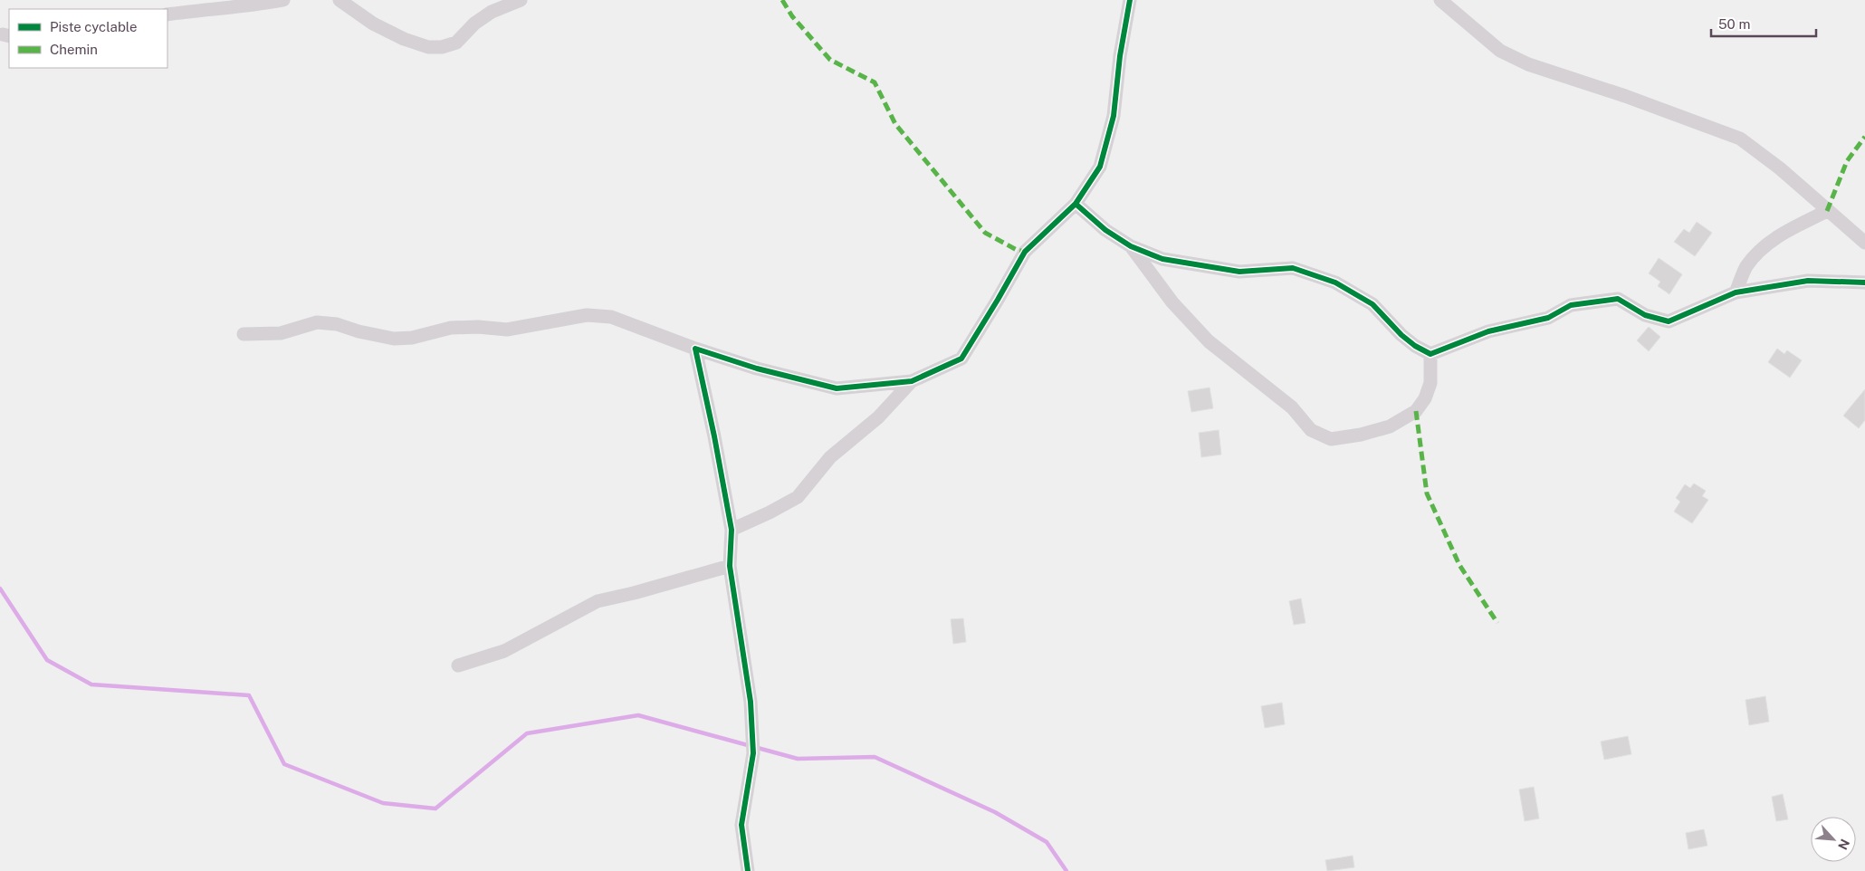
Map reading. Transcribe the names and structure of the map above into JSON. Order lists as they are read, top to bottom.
{
  "legend": ["Piste cyclable", "Chemin"],
  "scale_bar": "50 m",
  "north": "bottom right"
}
